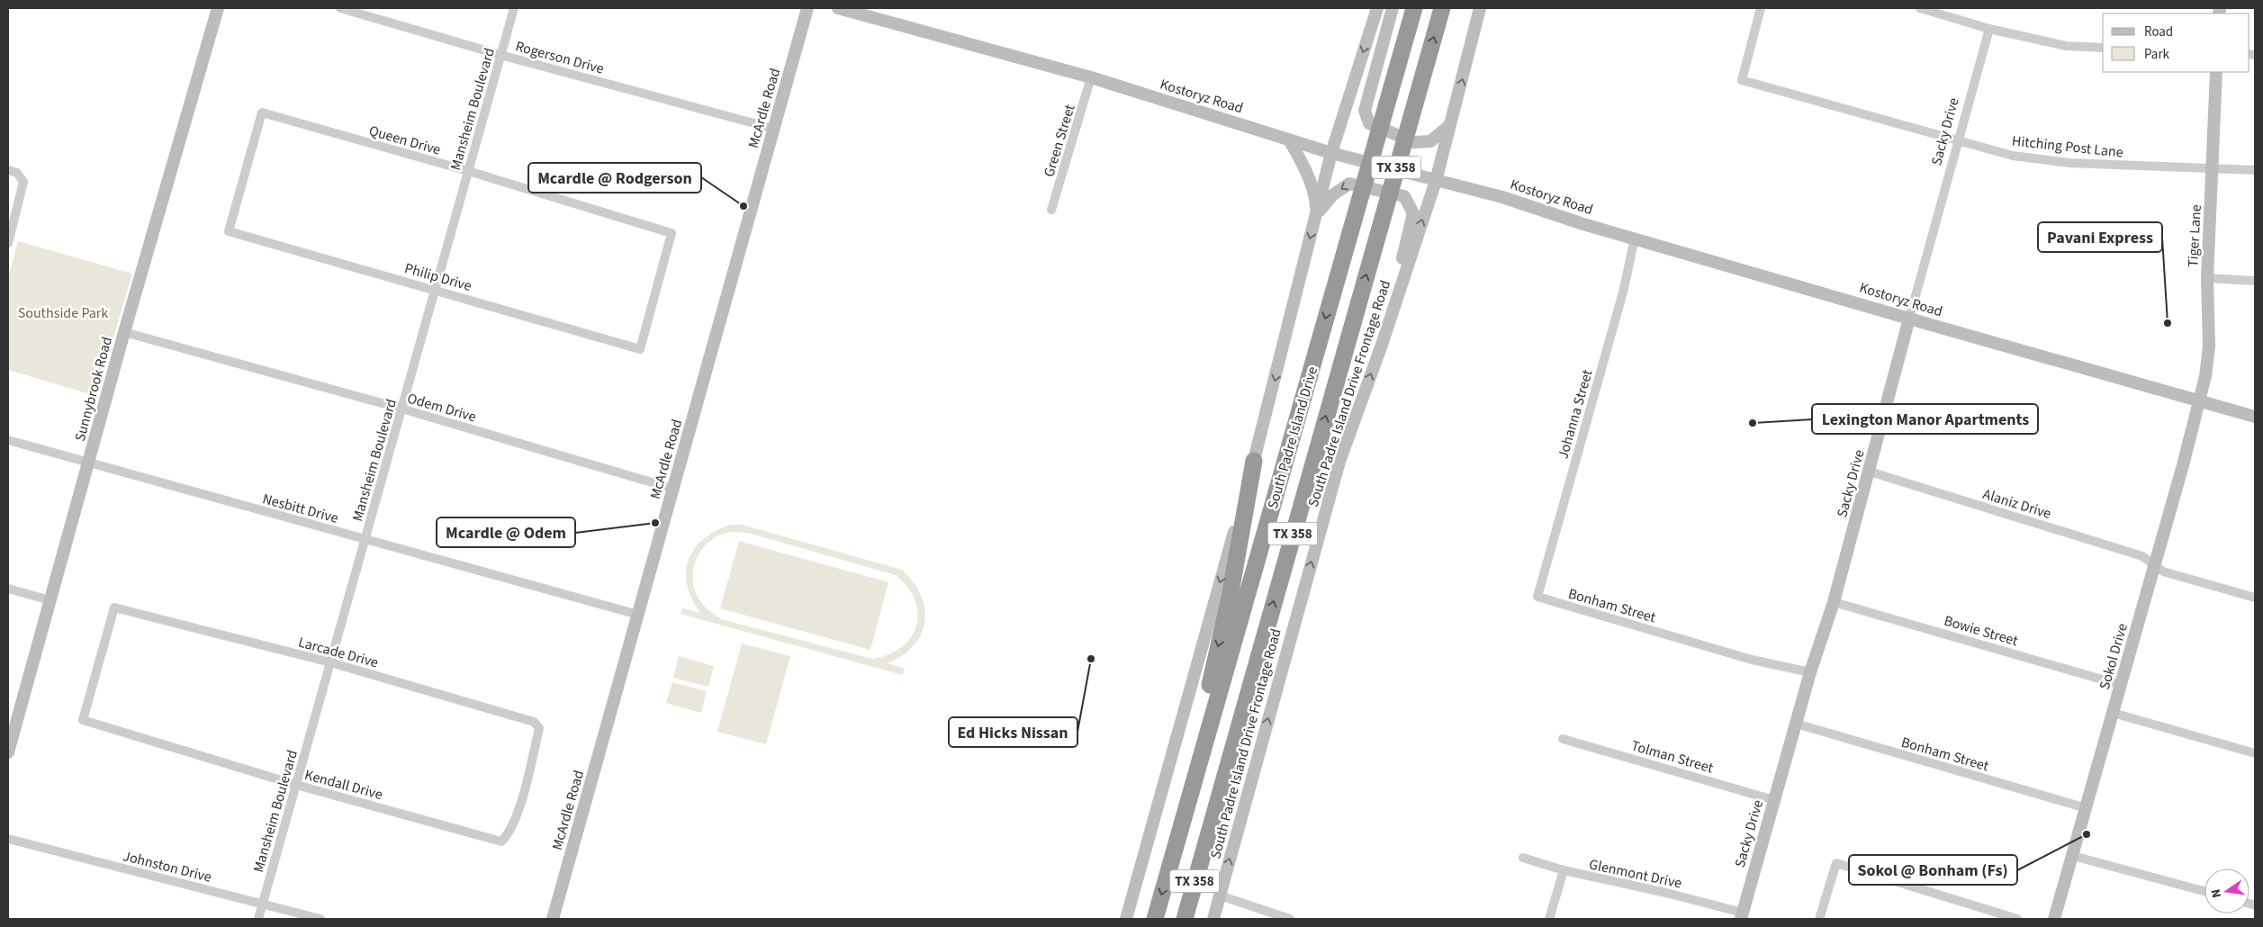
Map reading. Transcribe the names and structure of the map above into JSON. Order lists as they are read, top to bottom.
{
  "streets": {
    "highway": ["TX 358", "South Padre Island Drive"],
    "main road": [
      "Kostoryz Road",
      "McArdle Road",
      "Sacky Drive",
      "Tiger Lane",
      "Sunnybrook Road",
      "South Padre Island Drive Frontage Road",
      "Sokol Drive"
    ],
    "street": [
      "Rogerson Drive",
      "Mansheim Boulevard",
      "Queen Drive",
      "Green Street",
      "Hitching Post Lane",
      "Philip Drive",
      "Odem Drive",
      "Johanna Street",
      "Alaniz Drive",
      "Nesbitt Drive",
      "Bonham Street",
      "Bowie Street",
      "Larcade Drive",
      "Tolman Street",
      "Kendall Drive",
      "Johnston Drive",
      "Glenmont Drive"
    ]
  },
  "crossings": [
    ["Rogerson Drive", "McArdle Road"],
    ["Rogerson Drive", "Mansheim Boulevard"],
    ["Kostoryz Road", "Sacky Drive"],
    ["Kostoryz Road", "Green Street"],
    ["Kostoryz Road", "Tiger Lane"],
    ["Kostoryz Road", "South Padre Island Drive Frontage Road"],
    ["Kostoryz Road", "Johanna Street"],
    ["Kostoryz Road", "Sokol Drive"],
    ["McArdle Road", "Odem Drive"],
    ["McArdle Road", "Nesbitt Drive"],
    ["Mansheim Boulevard", "Queen Drive"],
    ["Mansheim Boulevard", "Philip Drive"],
    ["Mansheim Boulevard", "Odem Drive"],
    ["Mansheim Boulevard", "Nesbitt Drive"],
    ["Mansheim Boulevard", "Larcade Drive"],
    ["Mansheim Boulevard", "Kendall Drive"],
    ["Mansheim Boulevard", "Johnston Drive"],
    ["Sacky Drive", "Hitching Post Lane"],
    ["Sacky Drive", "Alaniz Drive"],
    ["Sacky Drive", "Bonham Street"],
    ["Sacky Drive", "Bowie Street"],
    ["Sacky Drive", "Tolman Street"],
    ["Sacky Drive", "Glenmont Drive"],
    ["Queen Drive", "Philip Drive"],
    ["Hitching Post Lane", "Tiger Lane"],
    ["Tiger Lane", "Sokol Drive"],
    ["Sunnybrook Road", "Odem Drive"],
    ["Sunnybrook Road", "Nesbitt Drive"],
    ["Johanna Street", "Bonham Street"],
    ["Alaniz Drive", "Sokol Drive"],
    ["Bonham Street", "Sokol Drive"],
    ["Bowie Street", "Sokol Drive"],
    ["Larcade Drive", "Kendall Drive"]
  ],
  "parks": ["Southside Park"],
  "places": [
    "Mcardle @ Rodgerson",
    "Pavani Express",
    "Lexington Manor Apartments",
    "Mcardle @ Odem",
    "Ed Hicks Nissan",
    "Sokol @ Bonham (Fs)"
  ],
  "legend": ["Road", "Park"],
  "north": "left"
}
